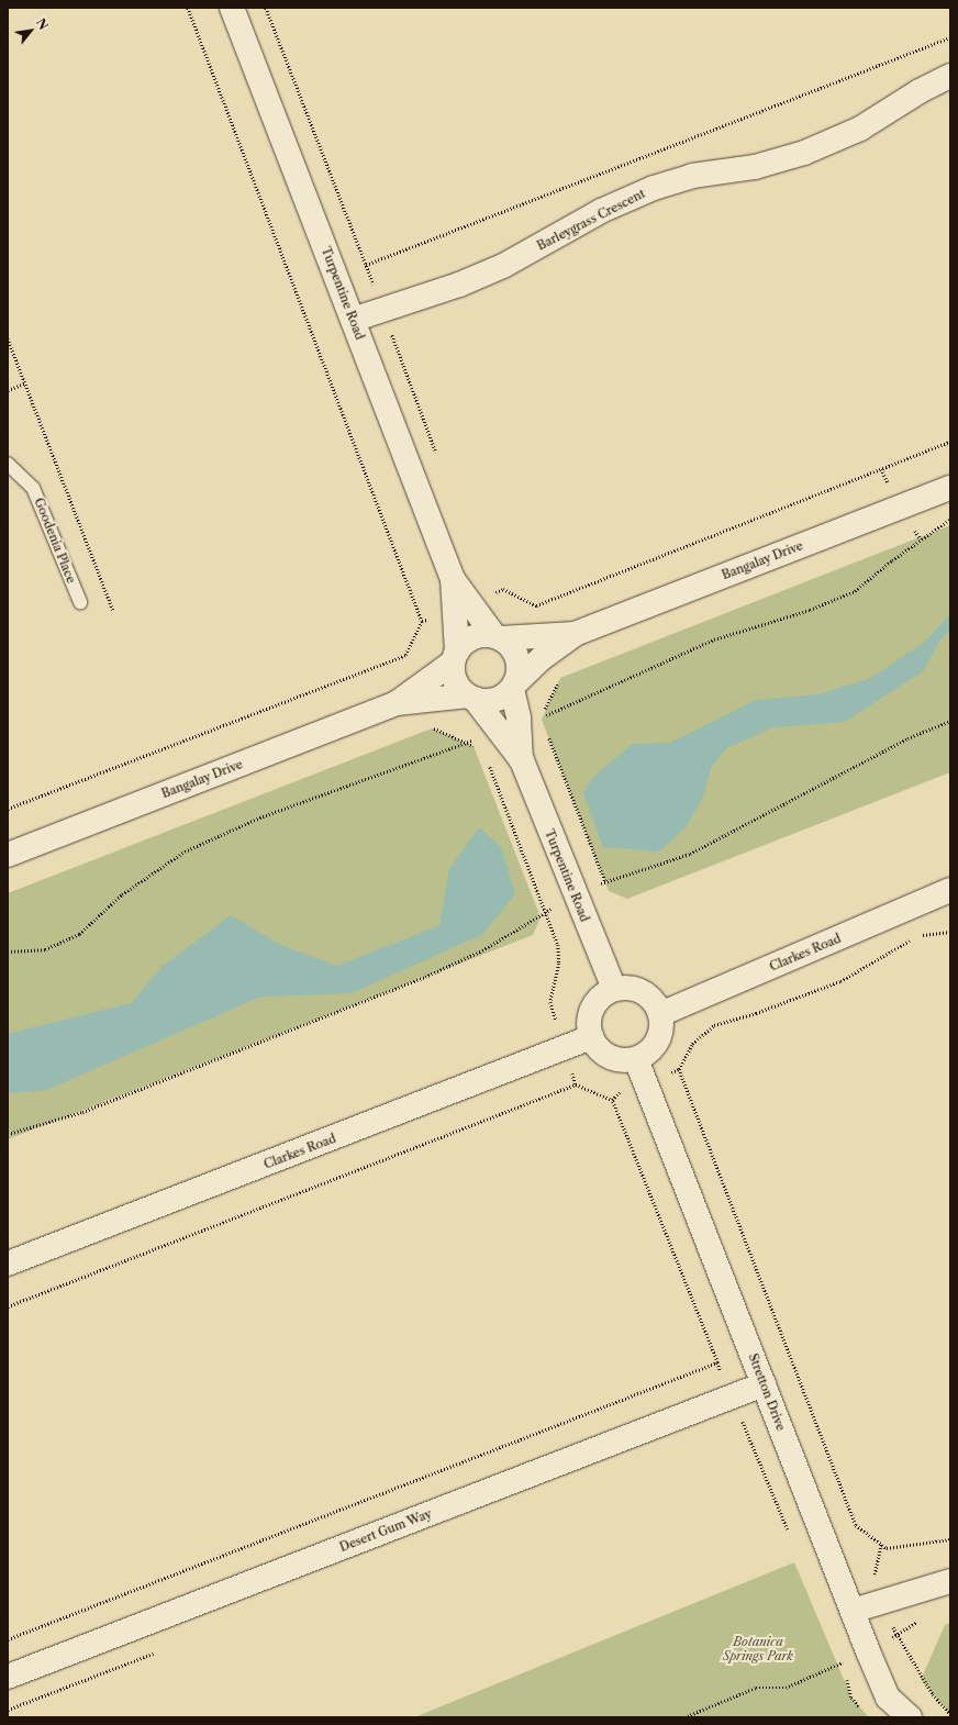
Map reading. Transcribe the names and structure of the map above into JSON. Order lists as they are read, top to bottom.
{
  "streets": {
    "street": [
      "Barleygrass Crescent",
      "Turpentine Road",
      "Bangalay Drive",
      "Clarkes Road",
      "Stretton Drive",
      "Desert Gum Way"
    ],
    "lane": ["Goodenia Place"]
  },
  "crossings": [
    ["Barleygrass Crescent", "Turpentine Road"],
    ["Turpentine Road", "Bangalay Drive"],
    ["Turpentine Road", "Clarkes Road"],
    ["Turpentine Road", "Stretton Drive"],
    ["Clarkes Road", "Stretton Drive"],
    ["Stretton Drive", "Desert Gum Way"]
  ],
  "parks": ["Botanica Springs Park"],
  "north": "top right"
}
